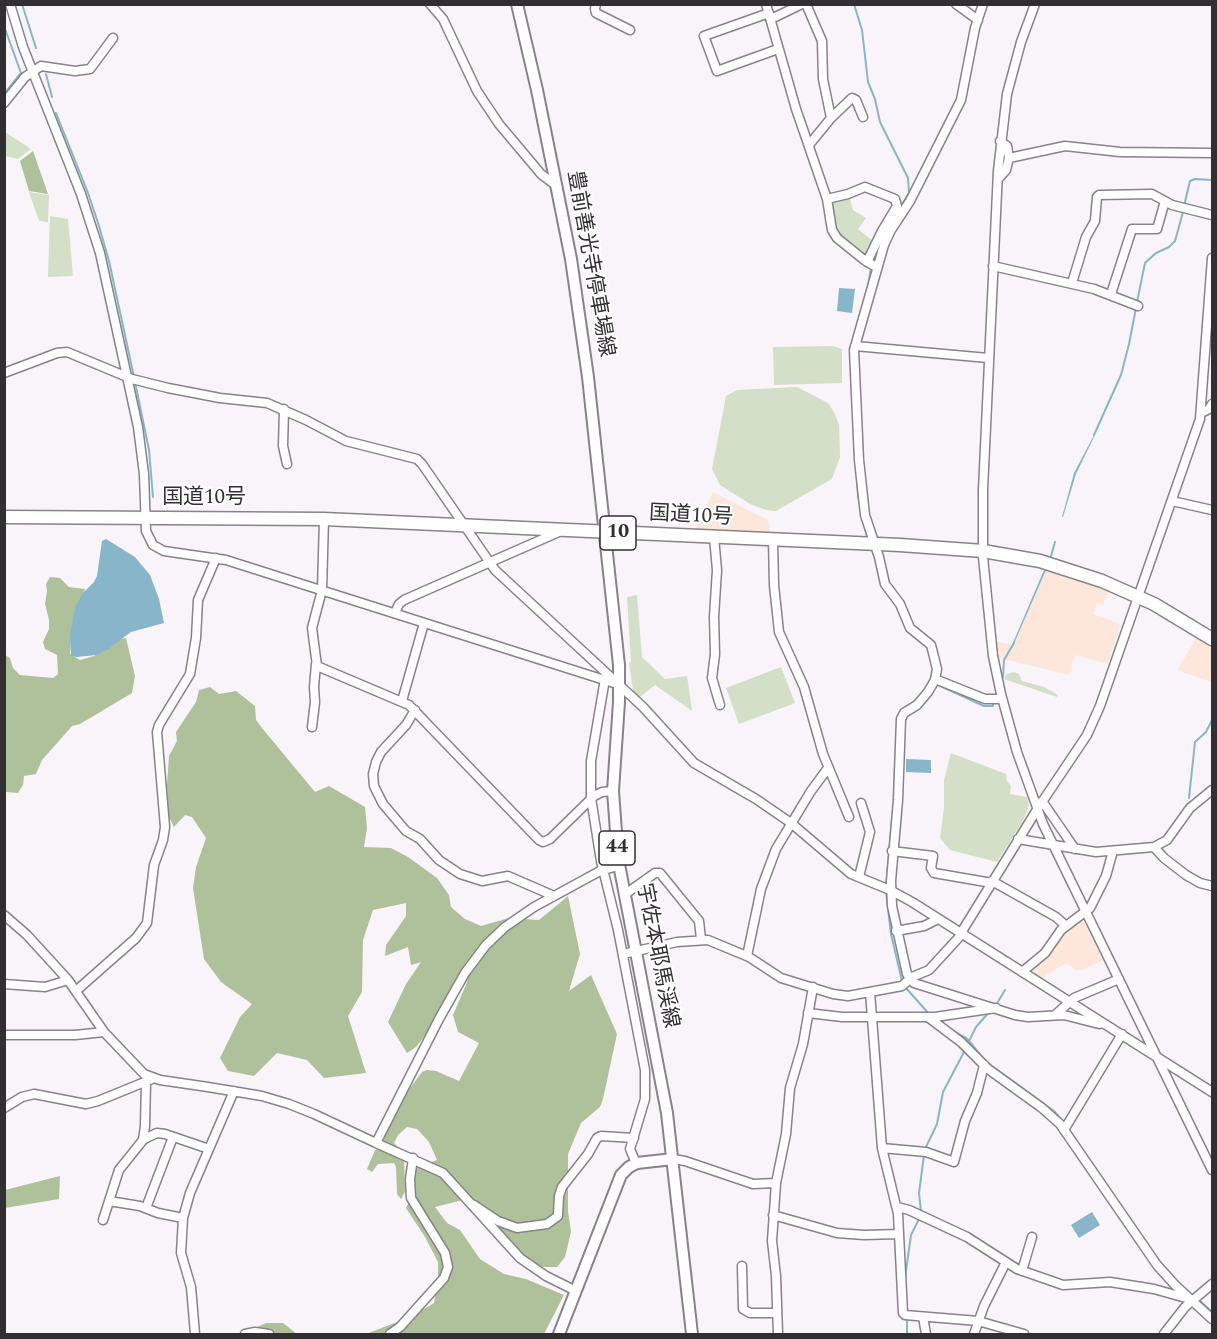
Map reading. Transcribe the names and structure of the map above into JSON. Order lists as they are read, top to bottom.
{
  "streets": {
    "highway": ["国道10号", "10"],
    "main road": ["豊前善光寺停車場線", "44", "宇佐本耶馬渓線"]
  },
  "crossings": [
    ["豊前善光寺停車場線", "国道10号"],
    ["豊前善光寺停車場線", "宇佐本耶馬渓線"],
    ["国道10号", "宇佐本耶馬渓線"]
  ]
}
